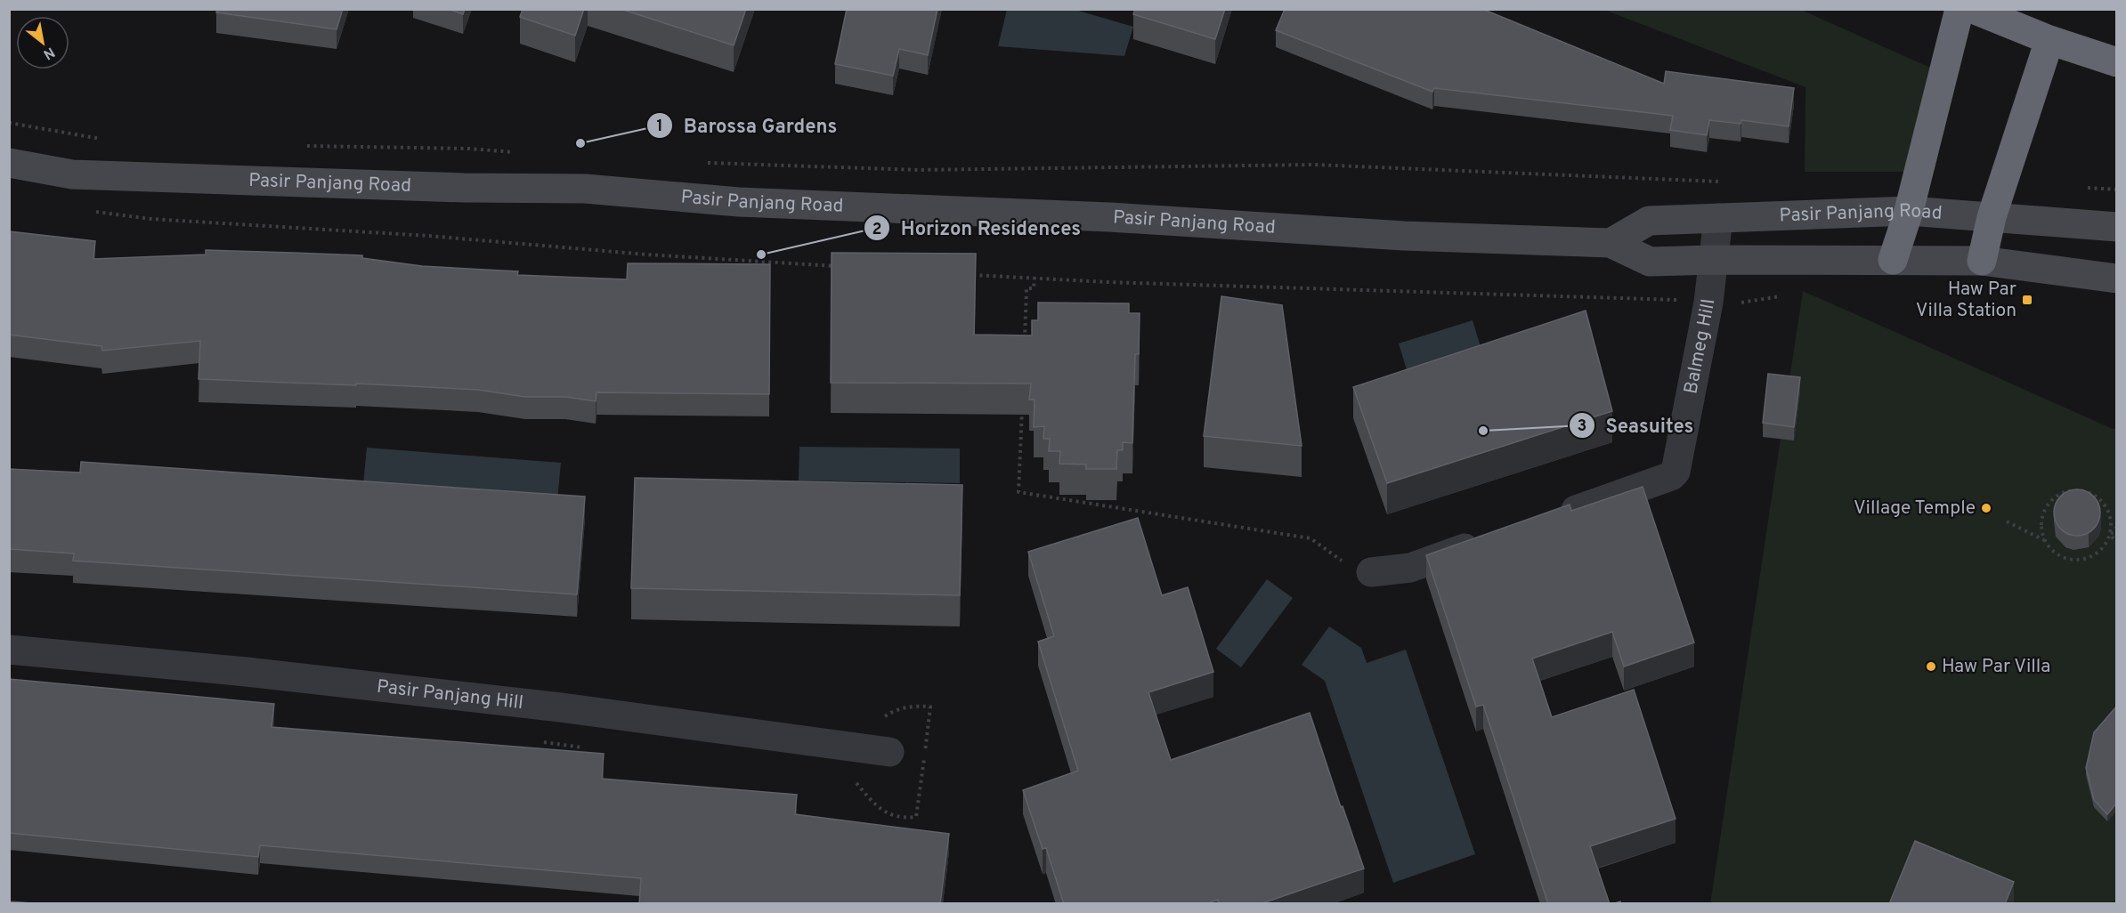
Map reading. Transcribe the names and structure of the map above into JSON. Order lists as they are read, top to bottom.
{
  "streets": {
    "main road": ["Pasir Panjang Road"],
    "street": ["Balmeg Hill", "Pasir Panjang Hill"]
  },
  "crossings": [
    ["Pasir Panjang Road", "Balmeg Hill"]
  ],
  "places": {
    "other": [
      "Barossa Gardens",
      "Horizon Residences",
      "Seasuites",
      "Village Temple",
      "Haw Par Villa"
    ],
    "transit": ["Haw Par Villa Station"]
  },
  "north": "bottom right"
}
